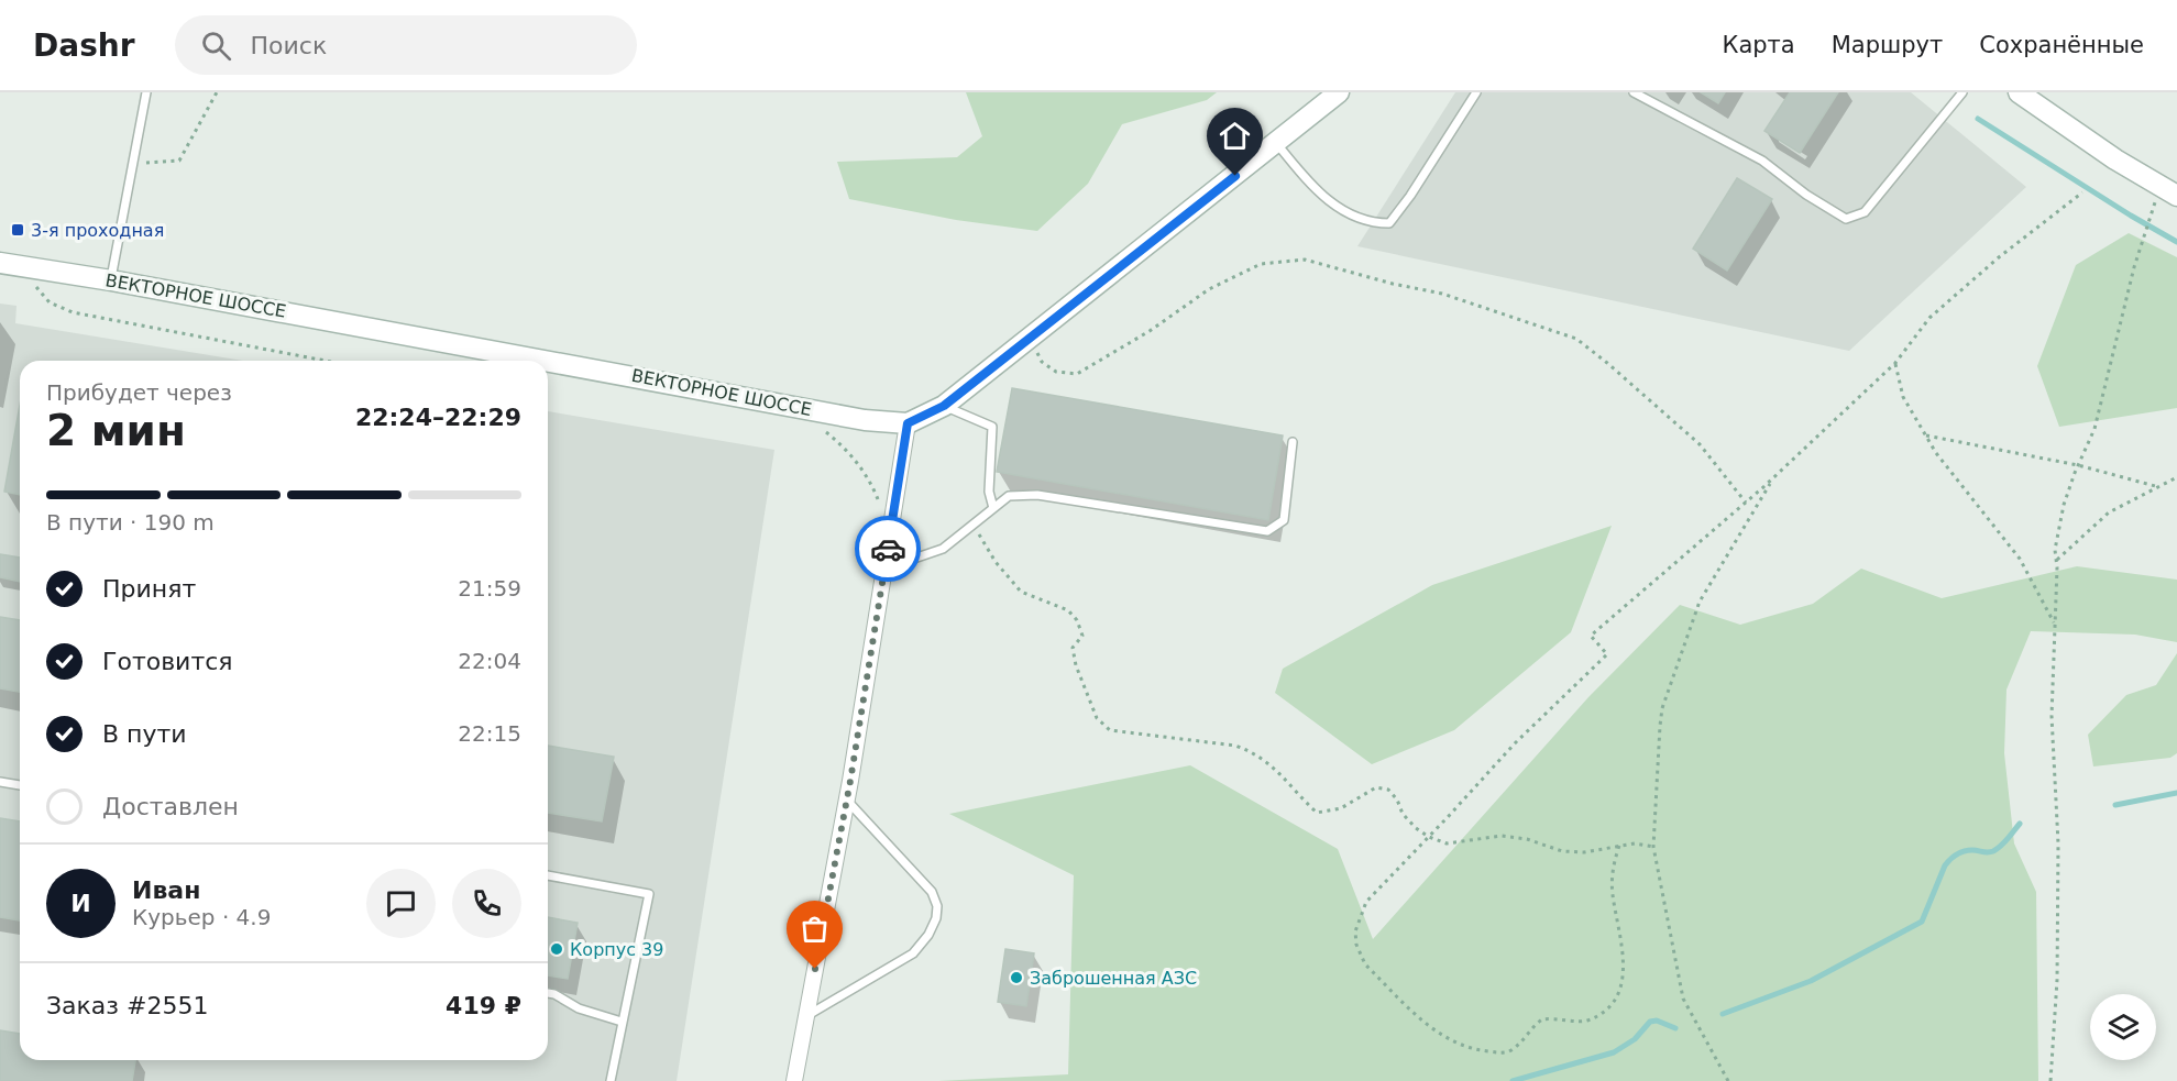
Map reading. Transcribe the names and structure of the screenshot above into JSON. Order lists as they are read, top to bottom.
{
  "streets": {
    "main road": ["ВЕКТОРНОЕ ШОССЕ"]
  },
  "places": {
    "transit": ["3-я проходная"],
    "other": ["Корпус 39", "Заброшенная АЗС"]
  },
  "page": {
    "header": "Dashr",
    "search": "Поиск",
    "nav": ["Карта", "Маршрут", "Сохранённые"],
    "heading": ["2 мин", "Прибудет через", "22:24–22:29"],
    "panel": [
      "Иван",
      "Курьер · 4.9",
      "Заказ #2551",
      "419 ₽"
    ],
    "bar": "В пути · 190 m",
    "list": [
      ["Принят", "21:59"],
      ["Готовится", "22:04"],
      ["В пути", "22:15"],
      "Доставлен"
    ],
    "round": "И"
  }
}
